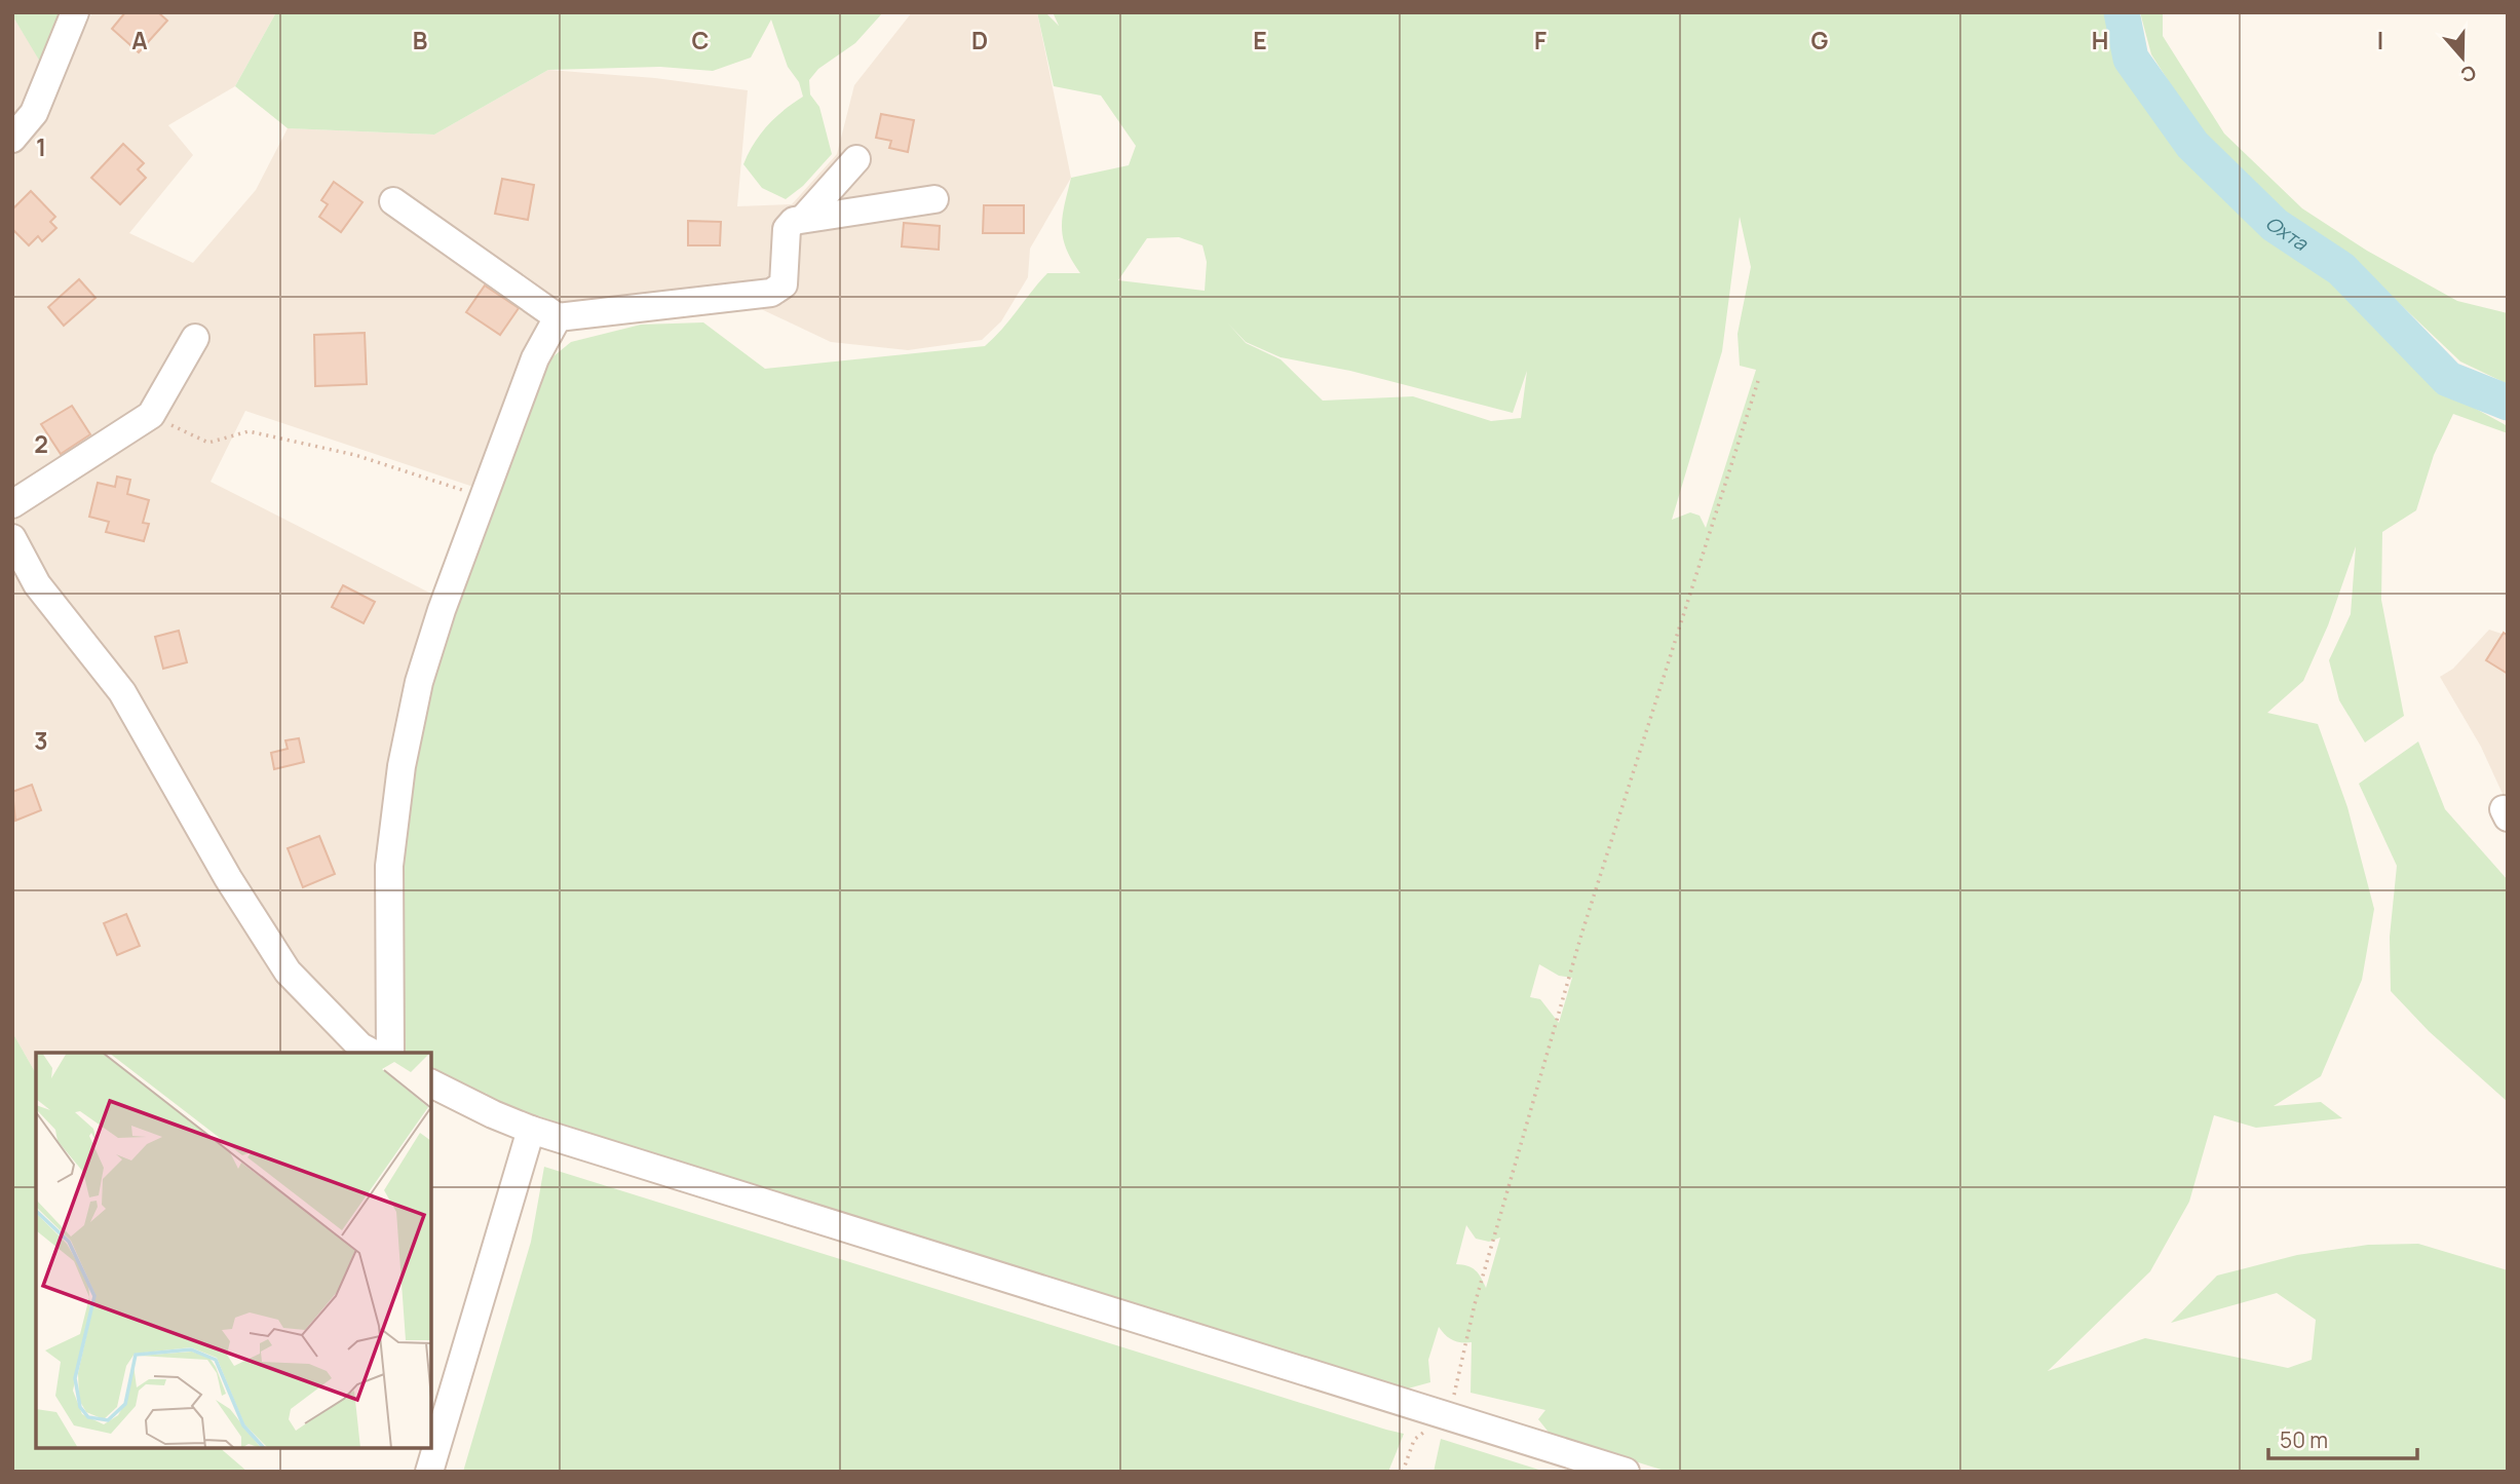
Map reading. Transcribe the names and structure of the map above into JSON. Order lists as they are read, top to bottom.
{
  "water": ["Охта"],
  "scale_bar": "50 m",
  "north": "bottom",
  "grid": {
    "columns": [
      "A",
      "B",
      "C",
      "D",
      "E",
      "F",
      "G",
      "H",
      "I"
    ],
    "rows": ["1", "2", "3"]
  }
}
